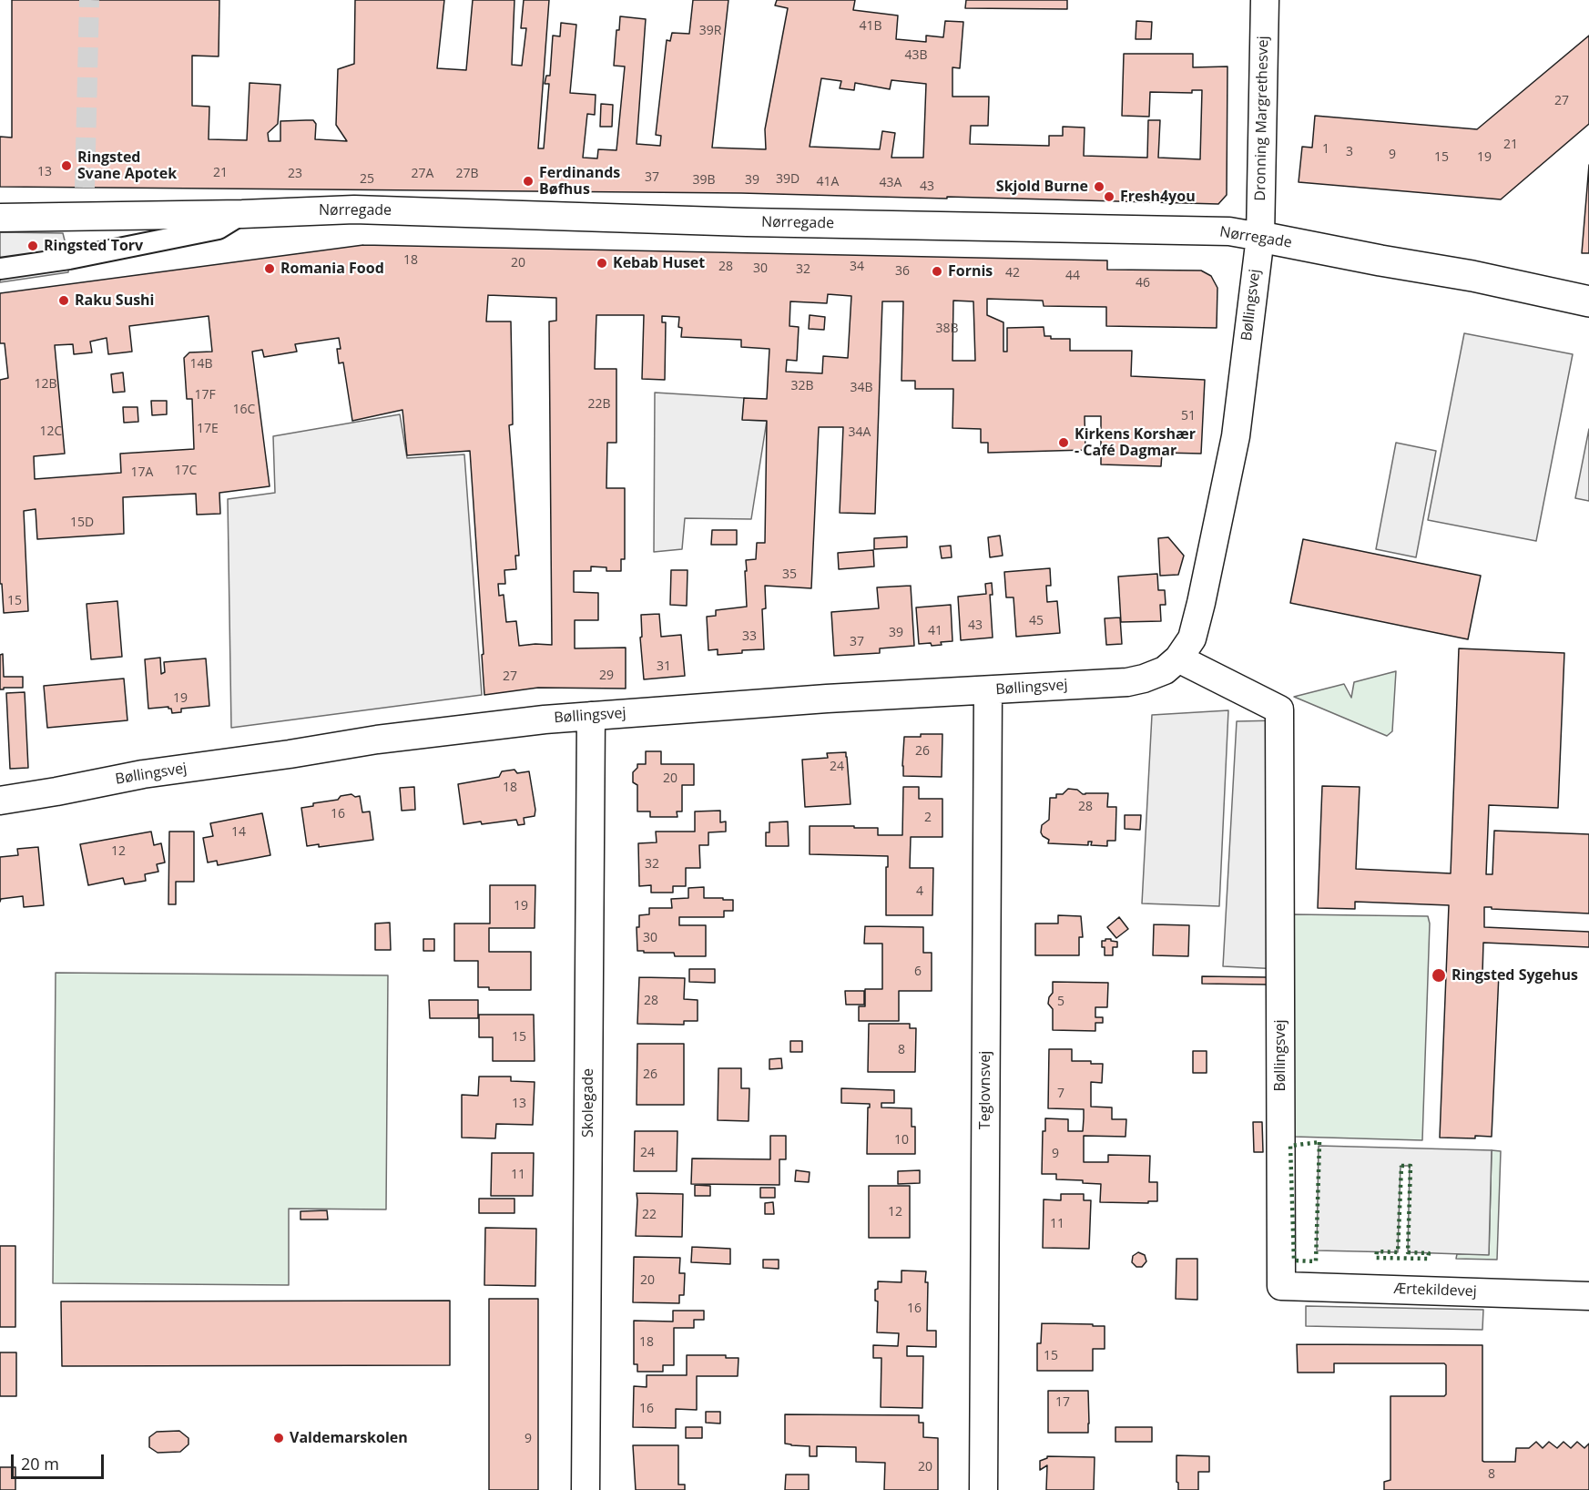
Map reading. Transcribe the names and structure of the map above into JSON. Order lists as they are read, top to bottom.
{
  "streets": {
    "street": [
      "Dronning Margrethesvej",
      "Nørregade",
      "Bøllingsvej",
      "Teglovnsvej",
      "Skolegade",
      "Ærtekildevej"
    ]
  },
  "crossings": [
    ["Dronning Margrethesvej", "Nørregade"],
    ["Dronning Margrethesvej", "Bøllingsvej"],
    ["Nørregade", "Bøllingsvej"],
    ["Bøllingsvej", "Teglovnsvej"],
    ["Bøllingsvej", "Skolegade"],
    ["Bøllingsvej", "Ærtekildevej"]
  ],
  "places": [
    "Ringsted Svane Apotek",
    "Ferdinands Bøfhus",
    "Skjold Burne",
    "Fresh4you",
    "Ringsted Torv",
    "Kebab Huset",
    "Romania Food",
    "Fornis",
    "Raku Sushi",
    "Kirkens Korshær - Café Dagmar",
    "Ringsted Sygehus",
    "Valdemarskolen"
  ],
  "house_numbers": [
    "41B",
    "39R",
    "43B",
    "27",
    "21",
    "1",
    "3",
    "9",
    "15",
    "19",
    "13",
    "21",
    "23",
    "27A",
    "27B",
    "37",
    "25",
    "39D",
    "39B",
    "39",
    "41A",
    "43A",
    "43",
    "18",
    "20",
    "28",
    "34",
    "30",
    "32",
    "36",
    "42",
    "44",
    "46",
    "38B",
    "14B",
    "12B",
    "32B",
    "34B",
    "17F",
    "22B",
    "16C",
    "51",
    "17E",
    "12C",
    "34A",
    "17C",
    "17A",
    "15D",
    "35",
    "15",
    "45",
    "43",
    "41",
    "39",
    "33",
    "37",
    "31",
    "29",
    "27",
    "19",
    "26",
    "24",
    "20",
    "18",
    "28",
    "16",
    "2",
    "14",
    "12",
    "32",
    "4",
    "19",
    "30",
    "6",
    "28",
    "5",
    "15",
    "8",
    "26",
    "7",
    "13",
    "10",
    "24",
    "9",
    "11",
    "12",
    "22",
    "11",
    "20",
    "16",
    "18",
    "15",
    "17",
    "16",
    "9",
    "20",
    "8"
  ],
  "scale_bar": "20 m"
}
